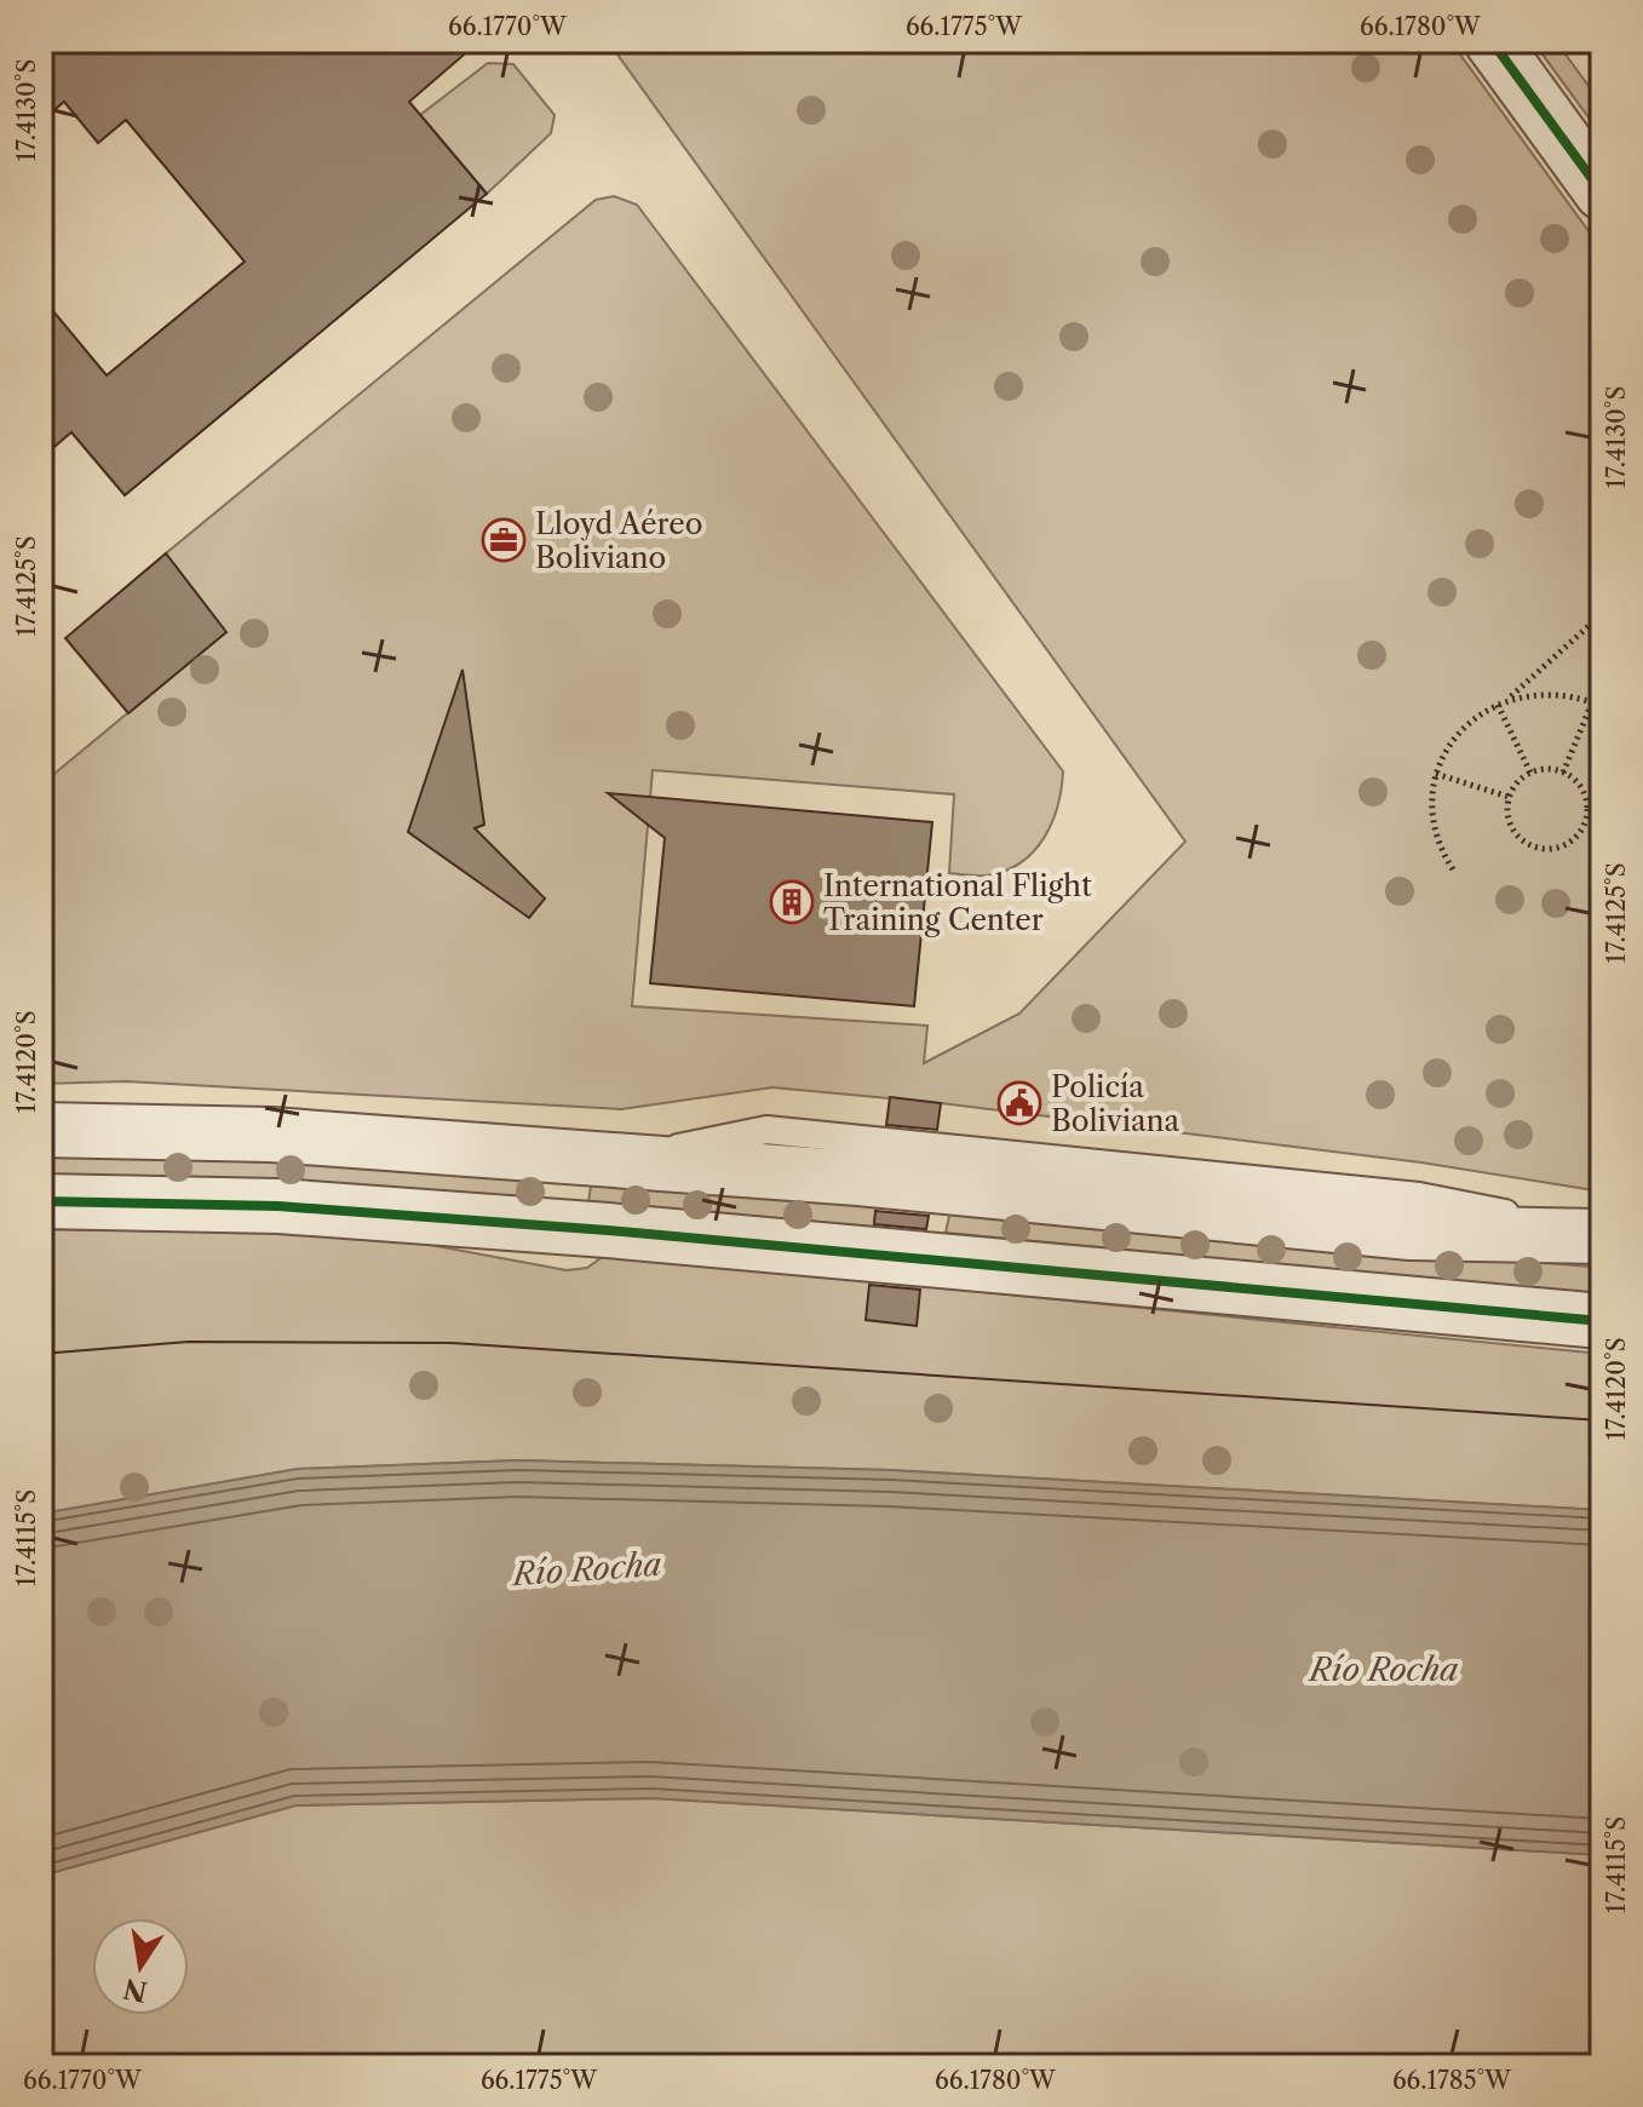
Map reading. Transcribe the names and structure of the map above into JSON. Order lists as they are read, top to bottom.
{
  "water": ["Río Rocha"],
  "places": {
    "office": ["Lloyd Aéreo Boliviano"],
    "building": ["International Flight Training Center"],
    "public building": ["Policía Boliviana"]
  },
  "north": "bottom",
  "coordinates": [
    "66.1770°W",
    "66.1775°W",
    "66.1780°W",
    "17.4130°S",
    "17.4125°S",
    "17.4120°S",
    "17.4115°S",
    "66.1785°W"
  ]
}
